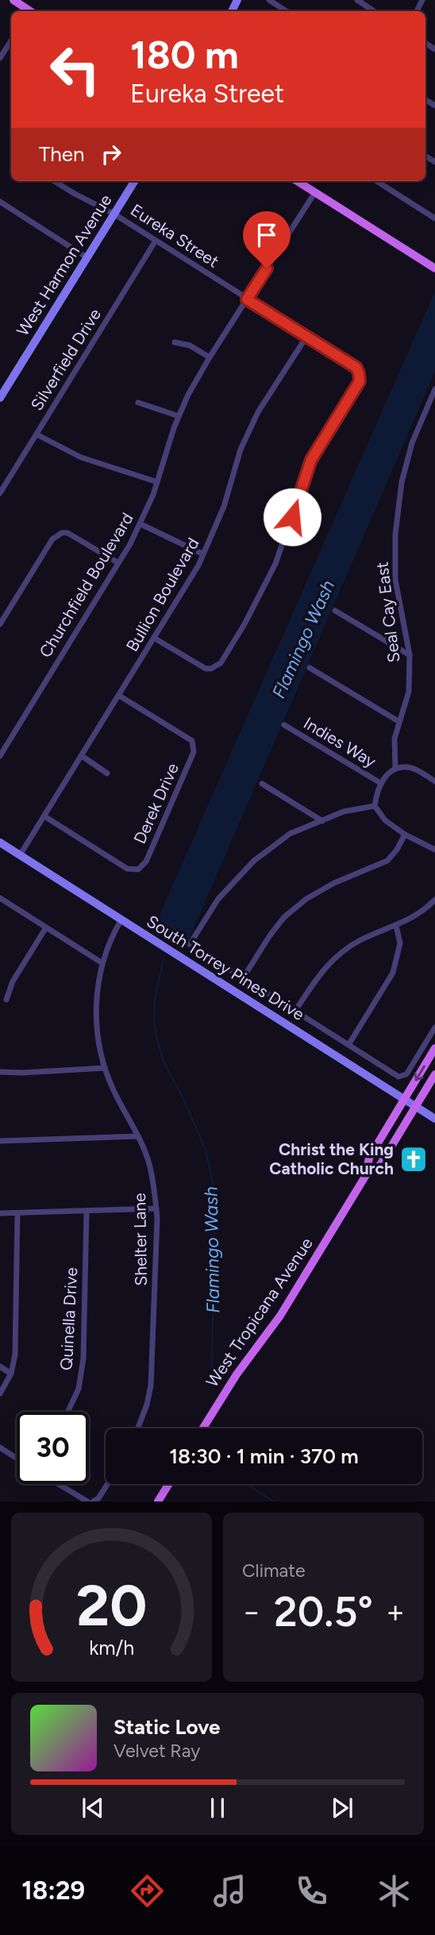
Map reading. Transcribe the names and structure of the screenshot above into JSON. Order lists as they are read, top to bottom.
{
  "streets": {
    "main road": ["West Harmon Avenue", "South Torrey Pines Drive", "West Tropicana Avenue"],
    "street": [
      "Eureka Street",
      "Silverfield Drive",
      "Churchfield Boulevard",
      "Bullion Boulevard",
      "Seal Cay East",
      "Indies Way",
      "Derek Drive",
      "Shelter Lane",
      "Quinella Drive"
    ]
  },
  "crossings": [
    ["Eureka Street", "West Harmon Avenue"],
    ["Eureka Street", "Silverfield Drive"],
    ["Eureka Street", "Churchfield Boulevard"],
    ["Eureka Street", "Bullion Boulevard"],
    ["Bullion Boulevard", "Derek Drive"],
    ["Bullion Boulevard", "South Torrey Pines Drive"],
    ["South Torrey Pines Drive", "Shelter Lane"],
    ["South Torrey Pines Drive", "West Tropicana Avenue"]
  ],
  "water": ["Flamingo Wash"],
  "places": {
    "church": ["Christ the King Catholic Church"]
  },
  "page": {
    "turn": ["180 m", "Eureka Street"],
    "then": "Then",
    "limit": "30",
    "trip": "18:30 · 1 min · 370 m",
    "tile": "Climate",
    "heat": ["−", "20.5°", "+"],
    "song": ["Static Love", "Velvet Ray"],
    "tabs": "18:29",
    "gauge": ["20", "km/h"]
  }
}
